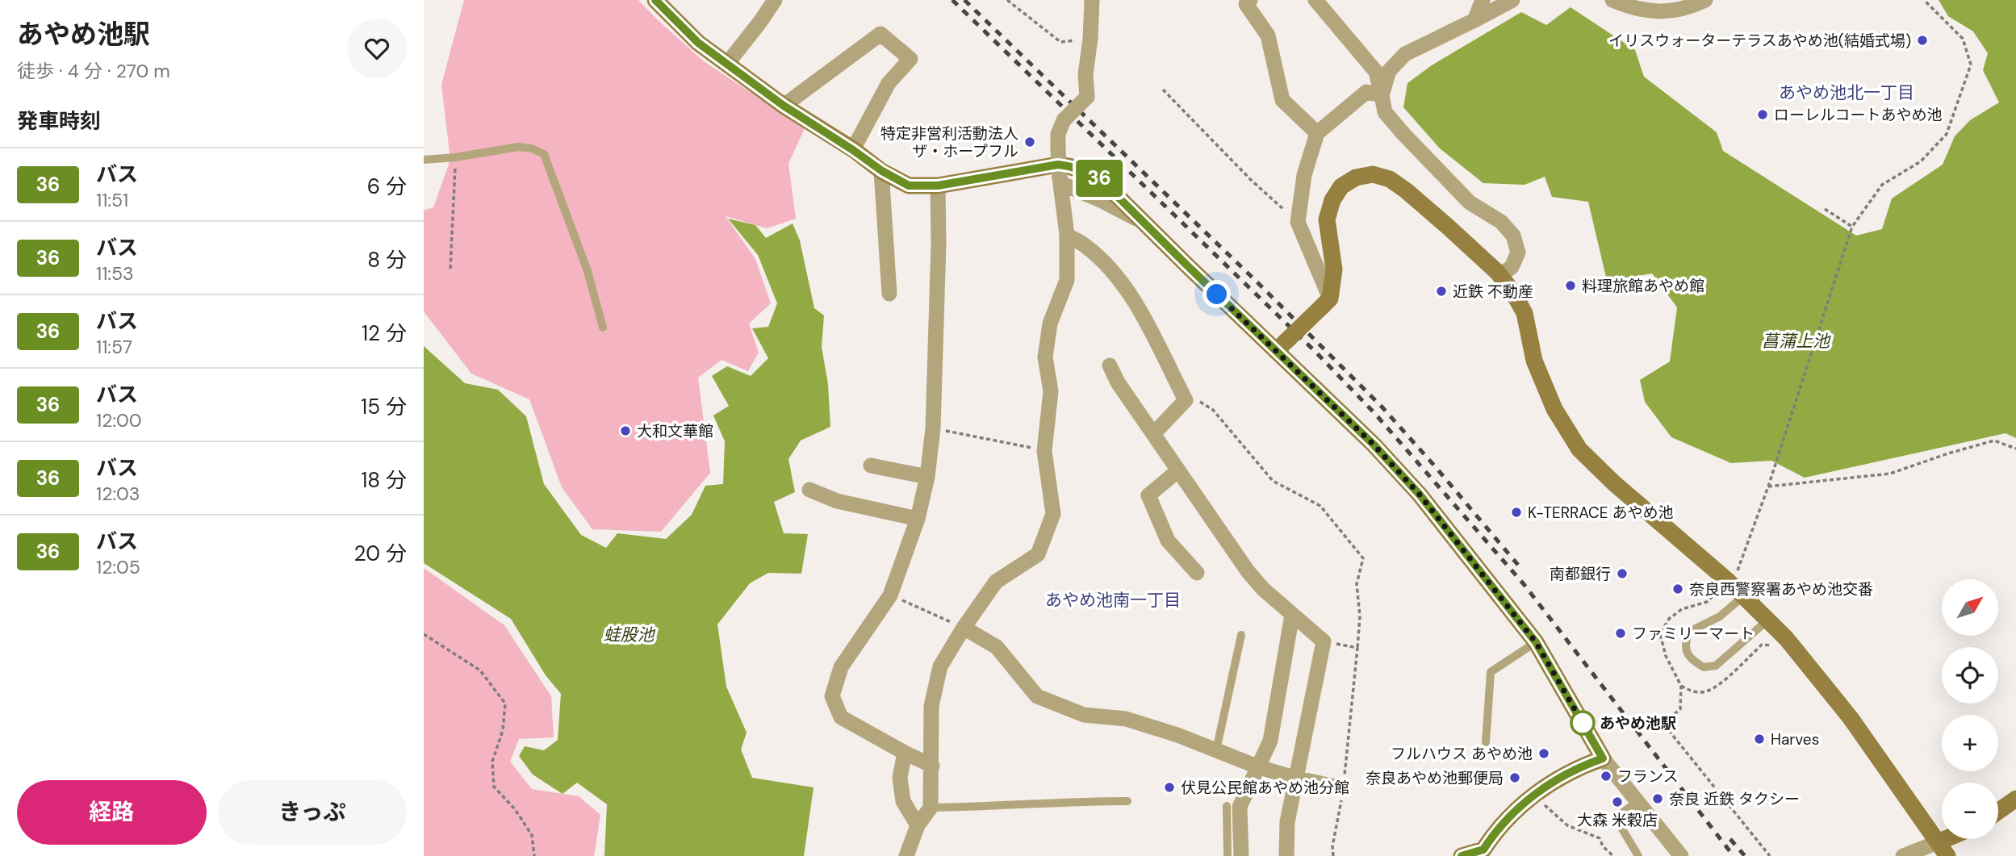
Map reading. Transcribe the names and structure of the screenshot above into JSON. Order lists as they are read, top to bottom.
{
  "districts": ["あやめ池北一丁目", "あやめ池南一丁目"],
  "water": ["菖蒲上池", "蛙股池"],
  "places": [
    "イリスウォーターテラスあやめ池(結婚式場)",
    "ローレルコートあやめ池",
    "特定非営利活動法人 ザ・ホープフル",
    "料理旅館あやめ館",
    "近鉄 不動産",
    "大和文華館",
    "K-TERRACE あやめ池",
    "南都銀行",
    "奈良西警察署あやめ池交番",
    "ファミリーマート",
    "あやめ池駅",
    "Harves",
    "フルハウス あやめ池",
    "フランス",
    "奈良あやめ池郵便局",
    "伏見公民館あやめ池分館",
    "奈良 近鉄 タクシー",
    "大森 米穀店"
  ],
  "lines": ["bus line 36"],
  "north": "top right",
  "page": {
    "heading": [
      ["あやめ池駅", "徒歩 · 4 分 · 270 m"],
      "発車時刻"
    ],
    "on_map": "36",
    "list": [
      {
        "mark": "36",
        "name": "バス",
        "note": "11:51",
        "value": "6 分"
      },
      {
        "mark": "36",
        "name": "バス",
        "note": "11:53",
        "value": "8 分"
      },
      {
        "mark": "36",
        "name": "バス",
        "note": "11:57",
        "value": "12 分"
      },
      {
        "mark": "36",
        "name": "バス",
        "note": "12:00",
        "value": "15 分"
      },
      {
        "mark": "36",
        "name": "バス",
        "note": "12:03",
        "value": "18 分"
      },
      {
        "mark": "36",
        "name": "バス",
        "note": "12:05",
        "value": "20 分"
      }
    ],
    "map_buttons": ["+", "−"],
    "buttons": ["経路", "きっぷ"]
  }
}
